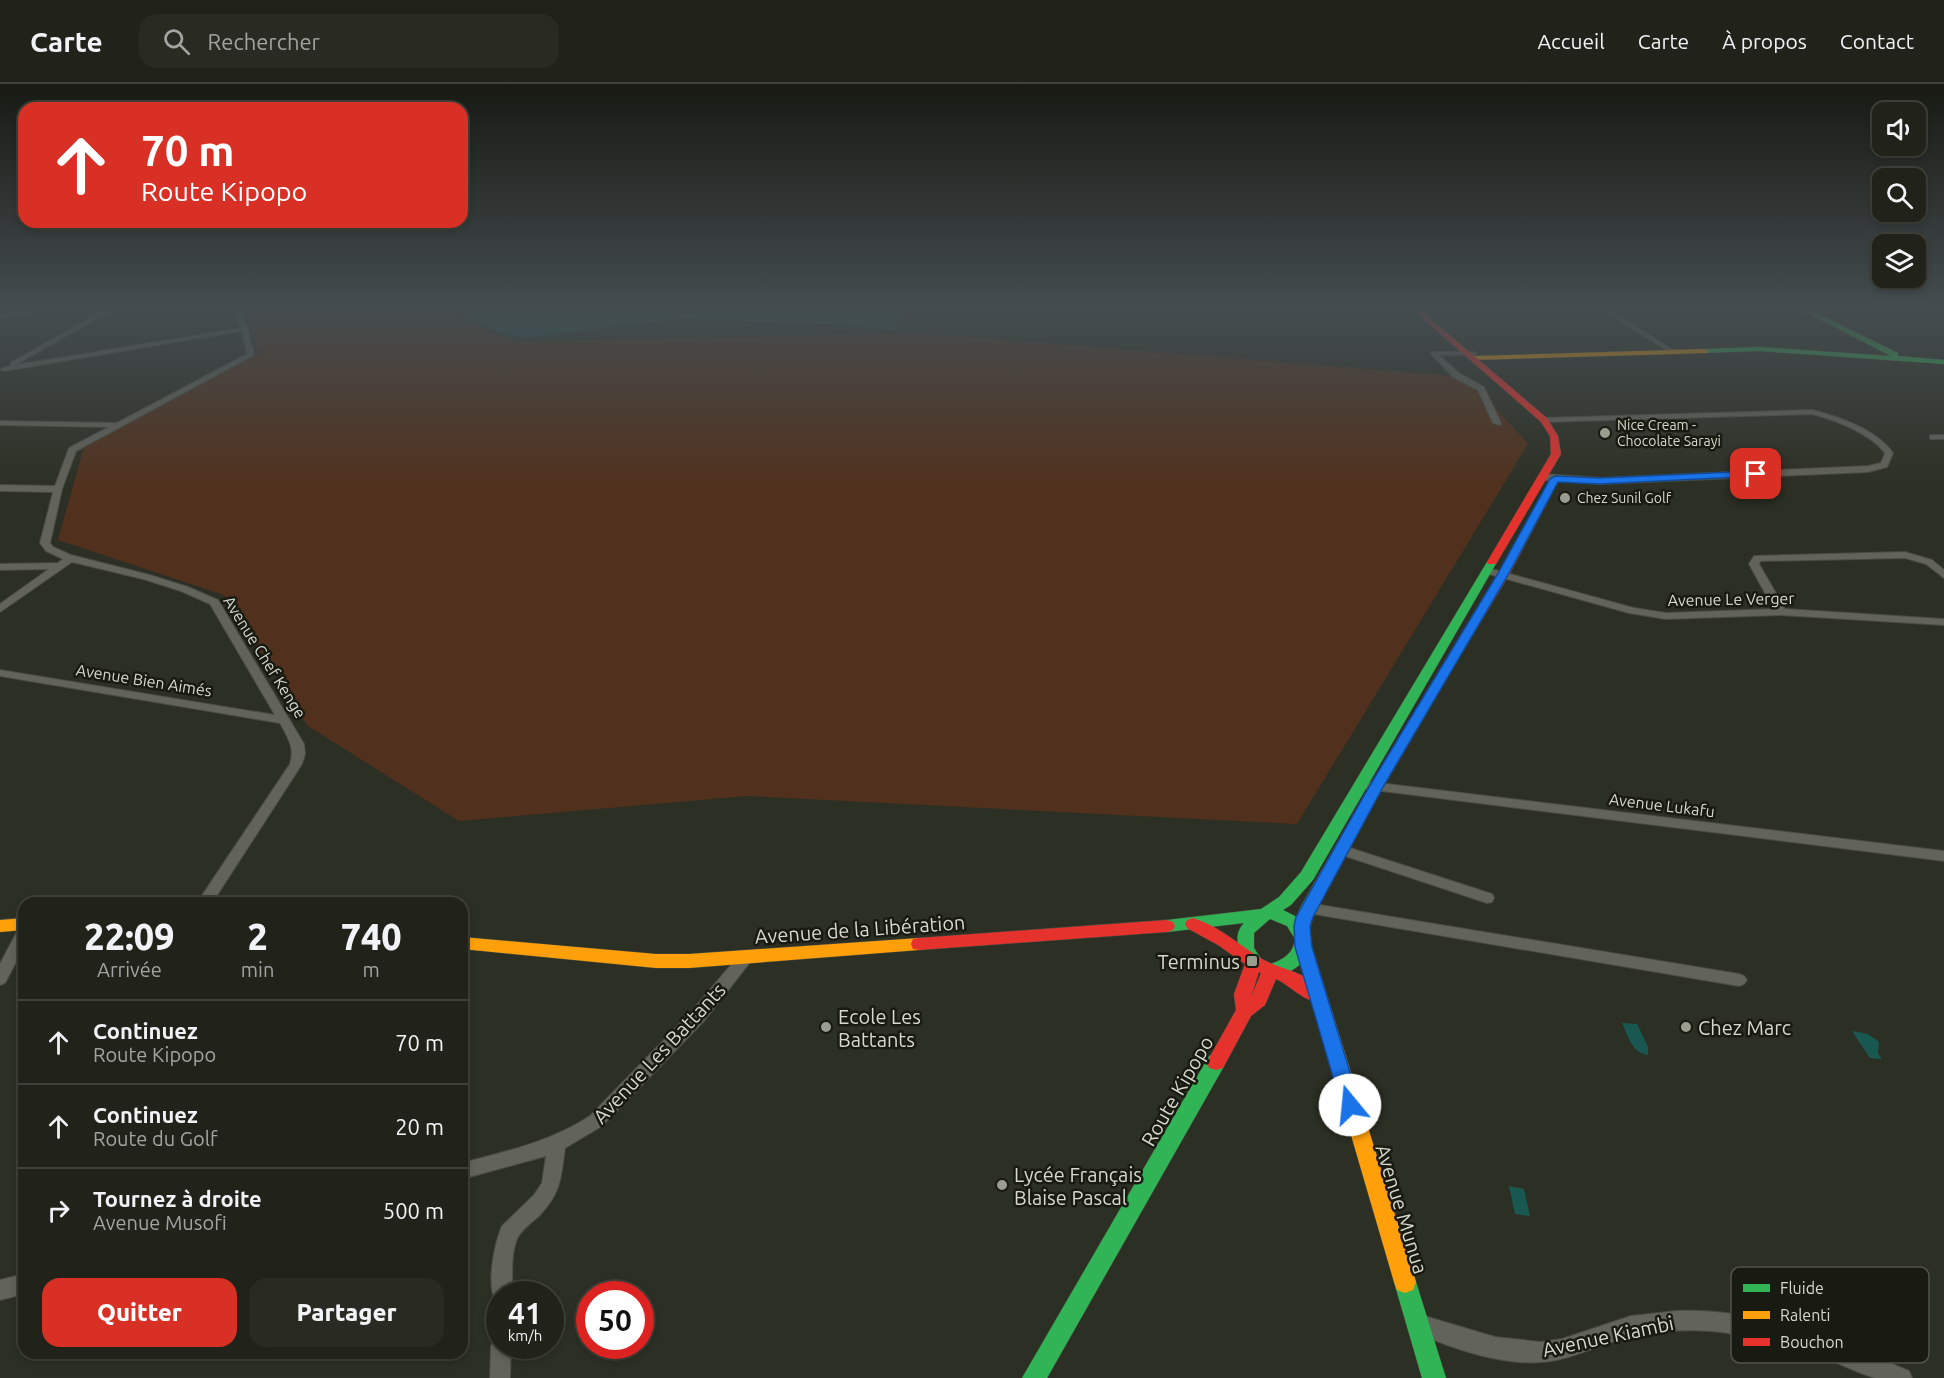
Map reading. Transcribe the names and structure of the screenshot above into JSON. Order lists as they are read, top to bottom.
{
  "streets": {
    "main road": ["Avenue de la Libération", "Route Kipopo", "Avenue Munua"],
    "street": [
      "Avenue Le Verger",
      "Avenue Chef Kenge",
      "Avenue Bien Aimés",
      "Avenue Lukafu",
      "Avenue Les Battants",
      "Avenue Kiambi"
    ]
  },
  "crossings": [
    ["Avenue Chef Kenge", "Avenue Bien Aimés"],
    ["Avenue de la Libération", "Avenue Les Battants"],
    ["Avenue de la Libération", "Route Kipopo"],
    ["Avenue de la Libération", "Avenue Munua"],
    ["Route Kipopo", "Avenue Munua"],
    ["Avenue Munua", "Avenue Kiambi"]
  ],
  "places": {
    "other": [
      "Nice Cream - Chocolate Sarayi",
      "Chez Sunil Golf",
      "Ecole Les Battants",
      "Chez Marc",
      "Lycée Français Blaise Pascal"
    ],
    "transit": ["Terminus"]
  },
  "legend": ["Fluide", "Ralenti", "Bouchon"],
  "page": {
    "header": "Carte",
    "search": "Rechercher",
    "nav": [
      "Accueil",
      "Carte",
      "À propos",
      "Contact"
    ],
    "turn": ["70 m", "Route Kipopo"],
    "eta": [
      "22:09",
      "Arrivée",
      "2",
      "min",
      "740",
      "m"
    ],
    "list": [
      {
        "name": "Continuez",
        "note": "Route Kipopo",
        "value": "70 m"
      },
      {
        "name": "Continuez",
        "note": "Route du Golf",
        "value": "20 m"
      },
      {
        "name": "Tournez à droite",
        "note": "Avenue Musofi",
        "value": "500 m"
      }
    ],
    "buttons": ["Quitter", "Partager"],
    "speed": "41 km/h",
    "limit": "50"
  }
}
